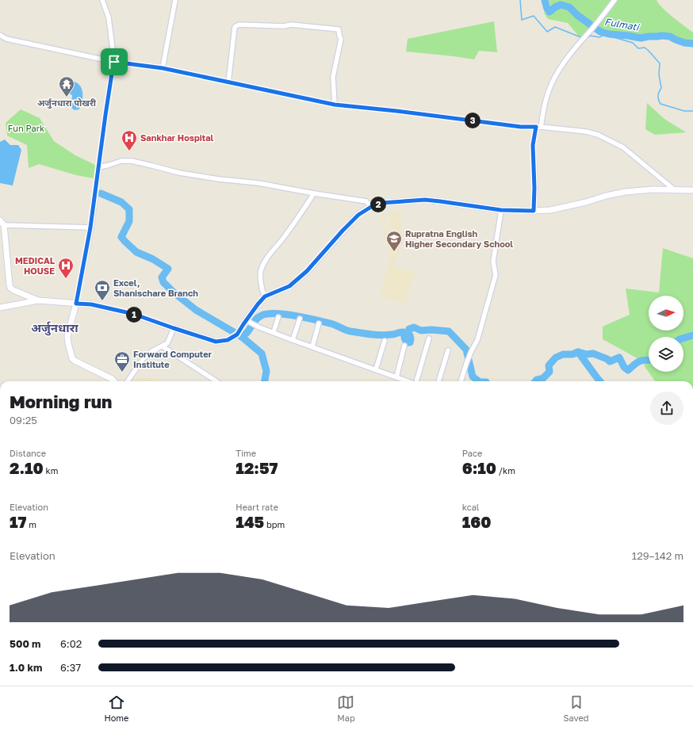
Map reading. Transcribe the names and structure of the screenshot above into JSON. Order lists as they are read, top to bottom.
{
  "districts": ["अर्जुनधारा"],
  "water": ["Fulmati"],
  "parks": ["Fun Park"],
  "places": {
    "temple": ["अर्जुनधारा पोखरी"],
    "hospital": ["Sankhar Hospital", "MEDICAL HOUSE"],
    "school or university": ["Rupratna English Higher Secondary School"],
    "bank": ["Excel, Shanischare Branch"],
    "office": ["Forward Computer Institute"]
  },
  "north": "right",
  "page": {
    "pins": ["3", "2", "1"],
    "heading": ["Morning run", "09:25"],
    "stats": [
      ["Distance", "2.10 km"],
      ["Time", "12:57"],
      ["Pace", "6:10 /km"],
      ["Elevation", "17 m"],
      ["Heart rate", "145 bpm"],
      ["kcal", "160"]
    ],
    "chart": ["Elevation", "129–142 m"],
    "list": [
      {
        "name": "500 m",
        "note": "6:02"
      },
      {
        "name": "1.0 km",
        "note": "6:37"
      }
    ],
    "tabs": ["Home", "Map", "Saved"]
  }
}
